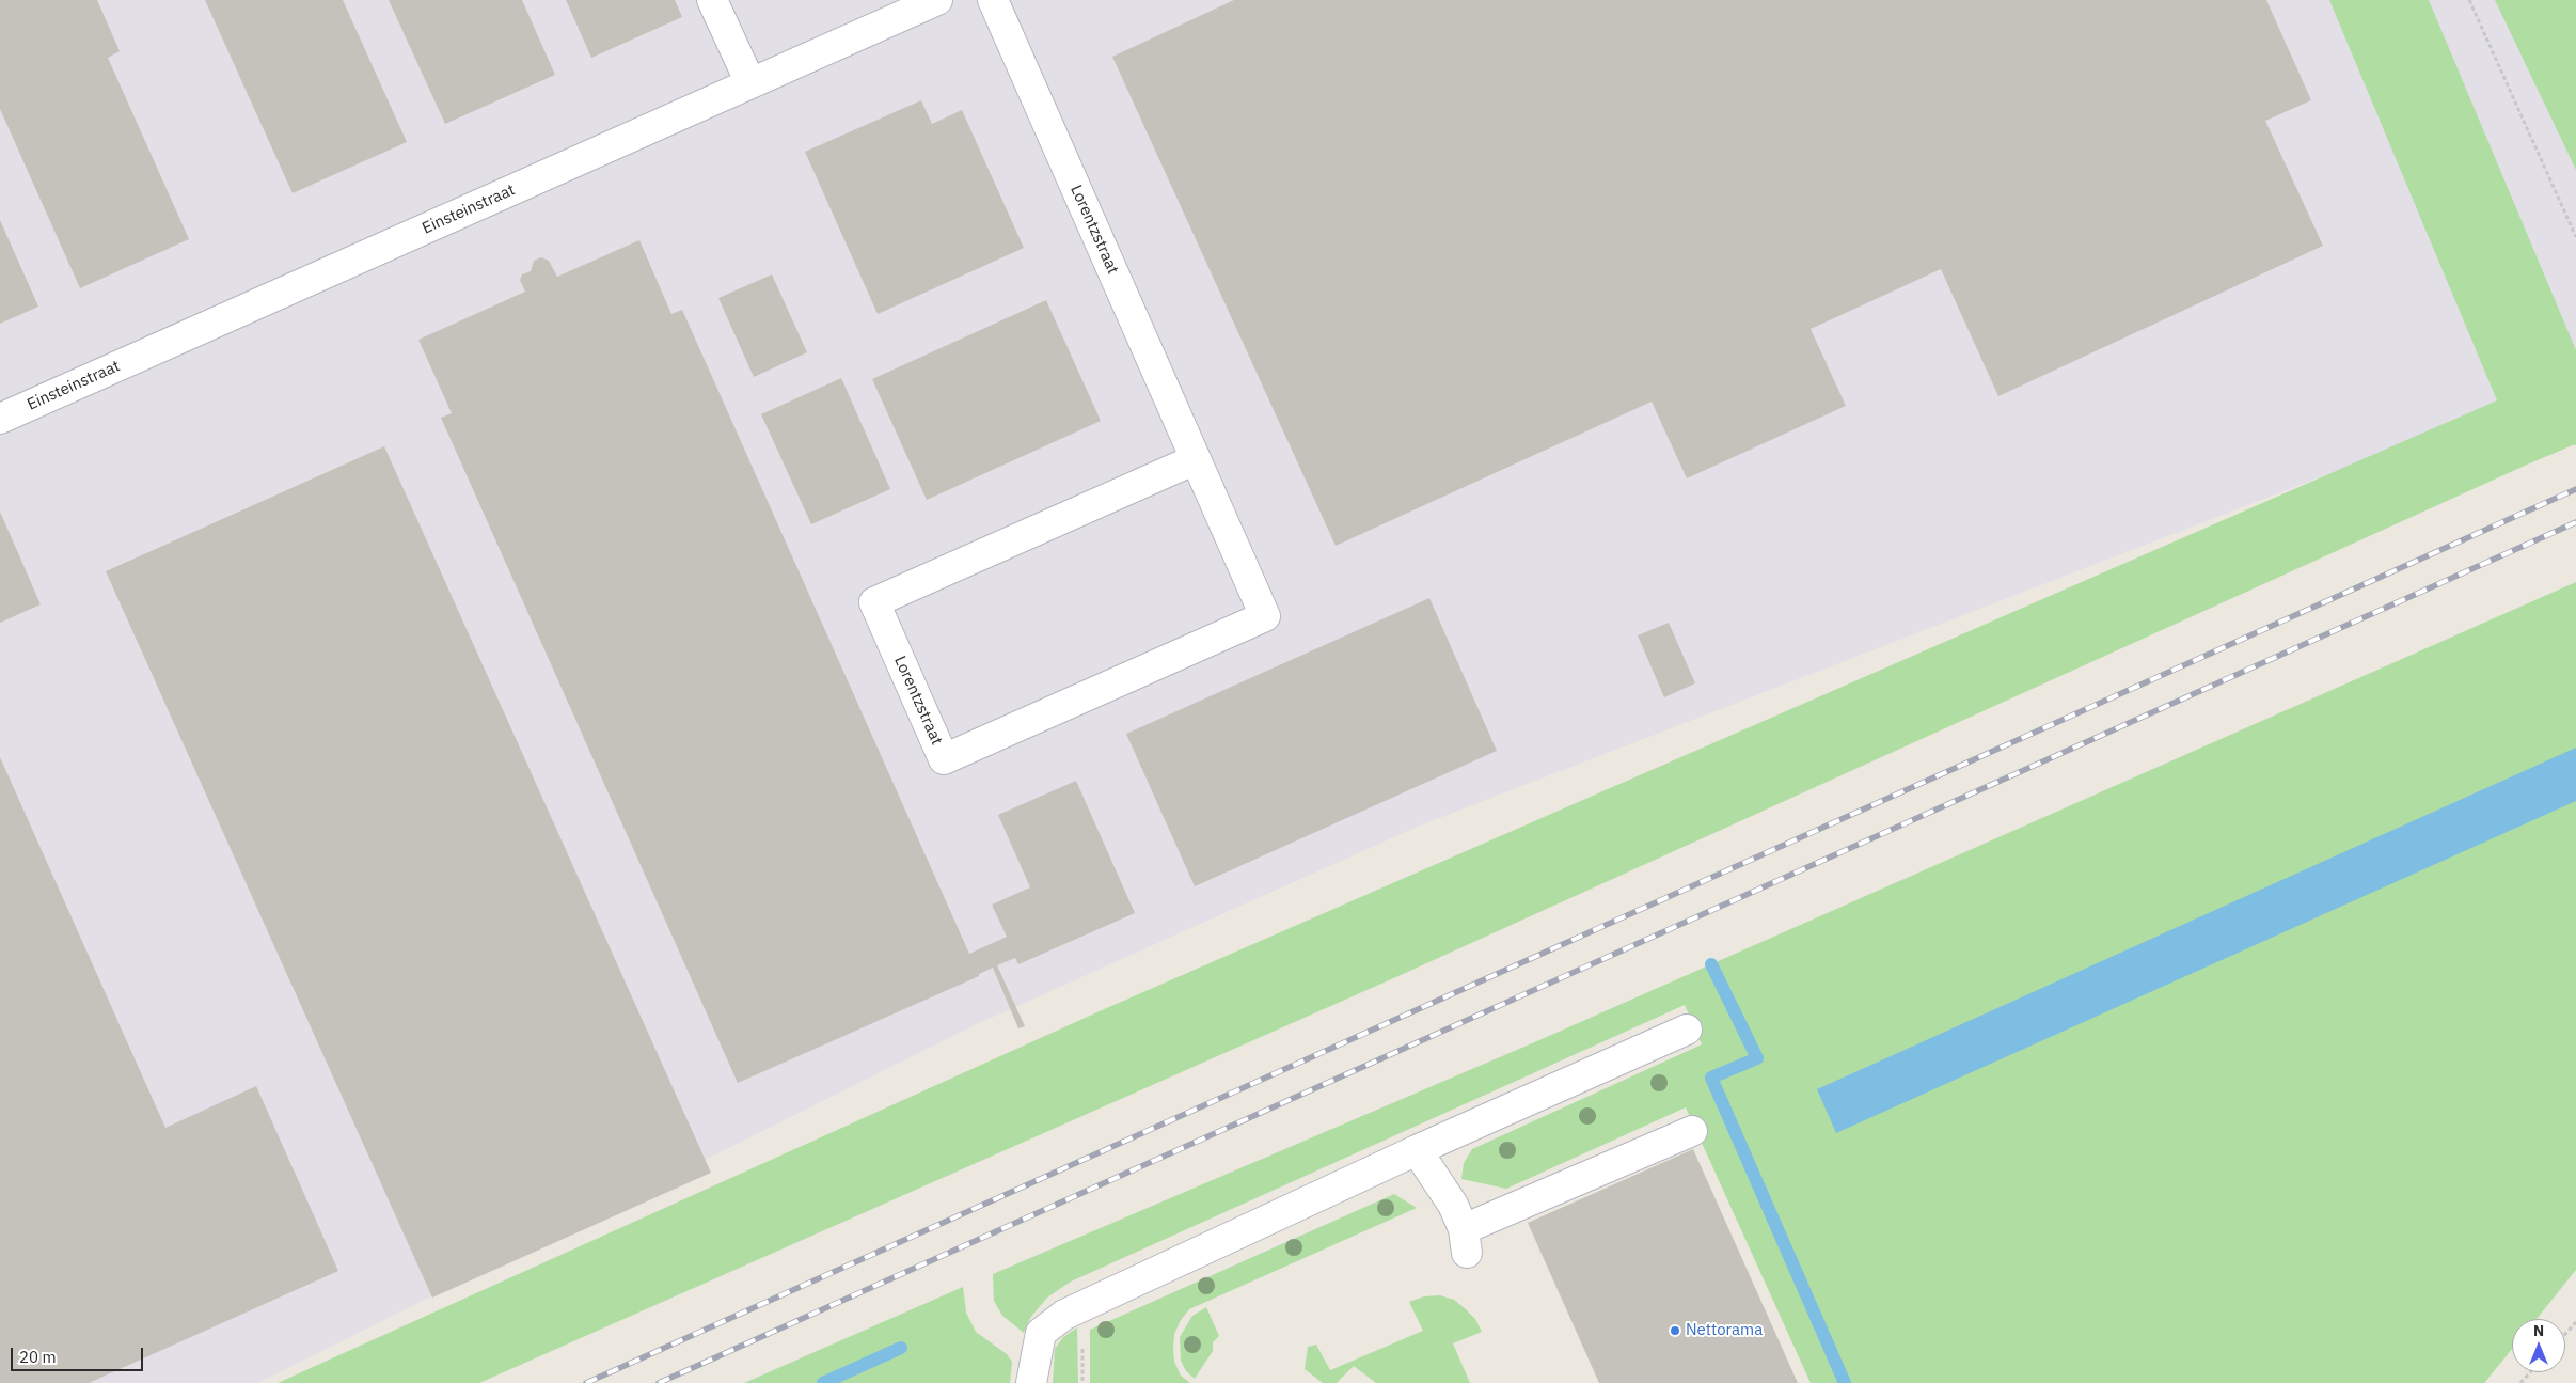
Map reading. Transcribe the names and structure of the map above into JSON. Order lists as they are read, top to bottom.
{
  "streets": {
    "street": ["Einsteinstraat", "Lorentzstraat"]
  },
  "places": ["Nettorama"],
  "scale_bar": "20 m",
  "north": "top"
}
